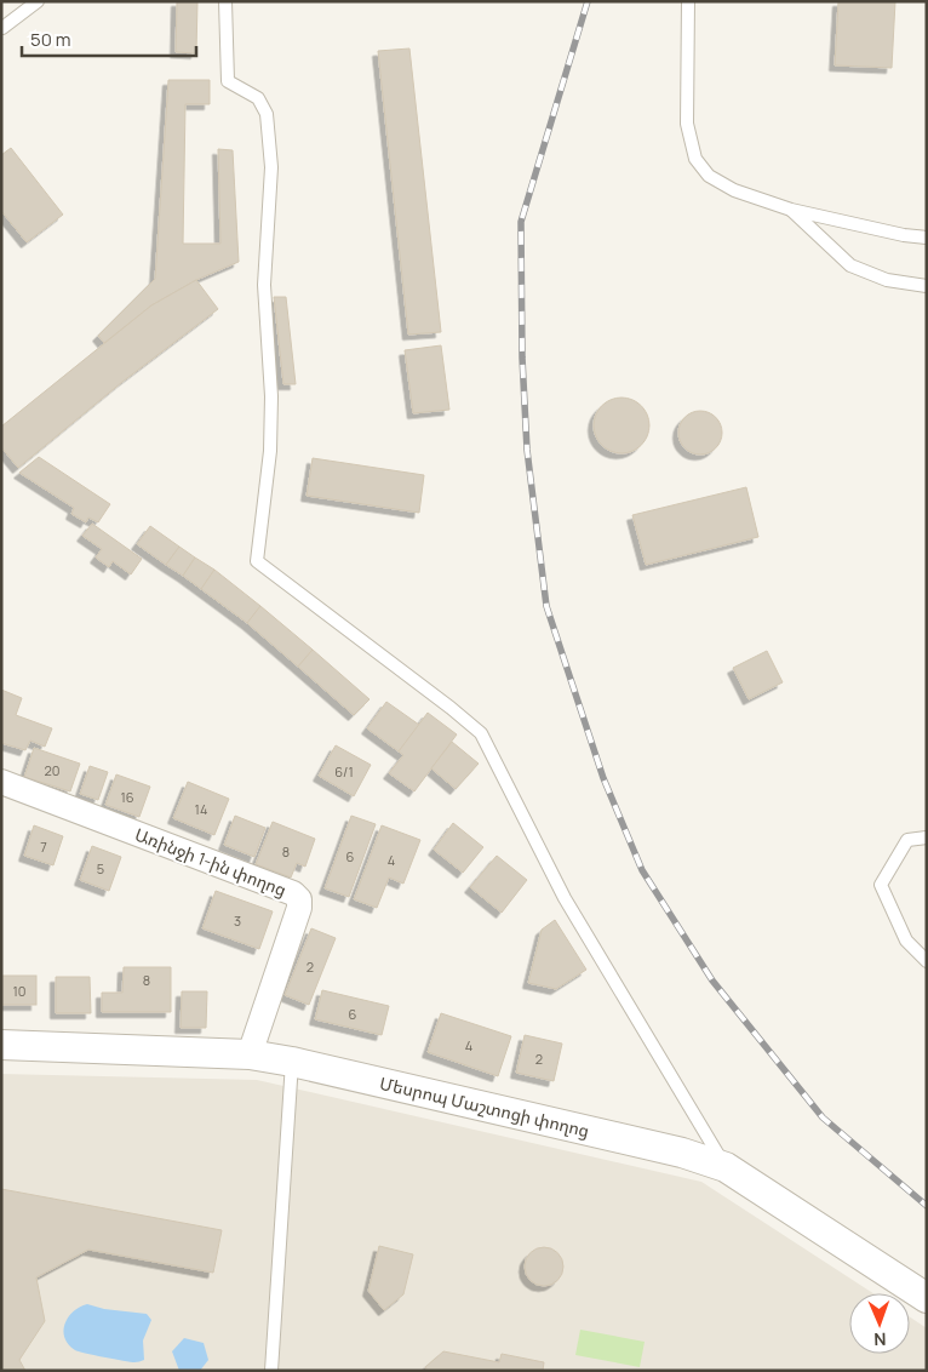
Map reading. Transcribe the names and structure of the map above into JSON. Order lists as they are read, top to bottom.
{
  "streets": {
    "street": ["Առինջի 1-ին փողոց", "Մեսրոպ Մաշտոցի փողոց"]
  },
  "crossings": [
    ["Առինջի 1-ին փողոց", "Մեսրոպ Մաշտոցի փողոց"]
  ],
  "house_numbers": [
    "20",
    "6/1",
    "16",
    "14",
    "7",
    "8",
    "6",
    "4",
    "5",
    "3",
    "2",
    "8",
    "10",
    "6",
    "4",
    "2"
  ],
  "scale_bar": "50 m",
  "north": "bottom"
}
